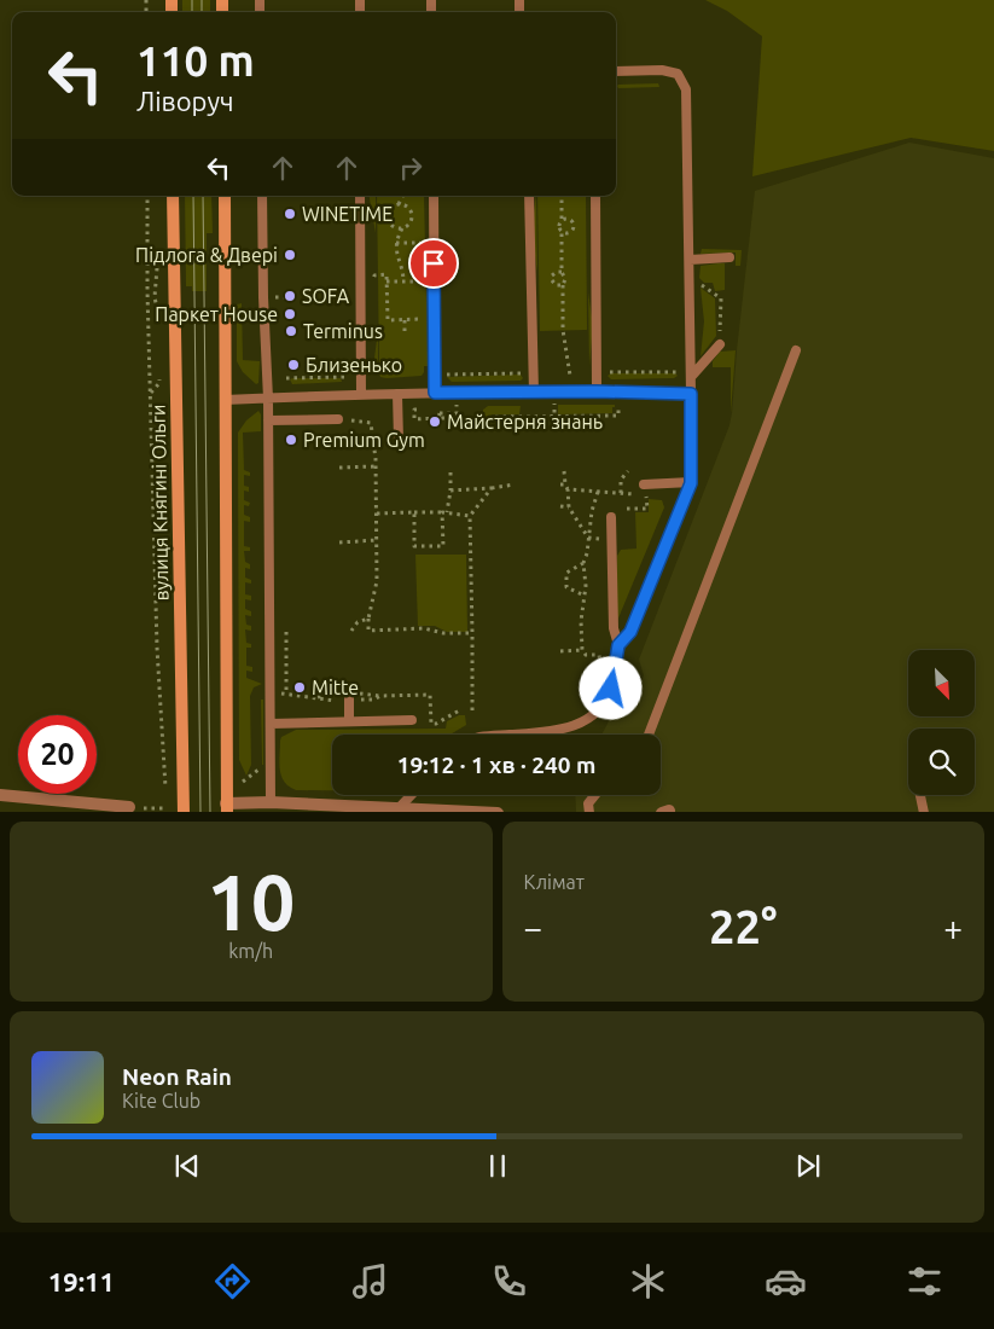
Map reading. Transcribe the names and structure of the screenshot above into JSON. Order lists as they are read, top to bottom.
{
  "streets": {
    "main road": ["вулиця Княгині Ольги"]
  },
  "places": [
    "WINETIME",
    "Підлога & Двері",
    "SOFA",
    "Паркет House",
    "Terminus",
    "Близенько",
    "Майстерня знань",
    "Premium Gym",
    "Mitte"
  ],
  "north": "bottom right",
  "page": {
    "turn": ["110 m", "Ліворуч"],
    "limit": "20",
    "trip": "19:12 · 1 хв · 240 m",
    "tile": [
      ["10", "km/h"],
      "Клімат"
    ],
    "heat": ["−", "22°", "+"],
    "song": ["Neon Rain", "Kite Club"],
    "tabs": "19:11"
  }
}
